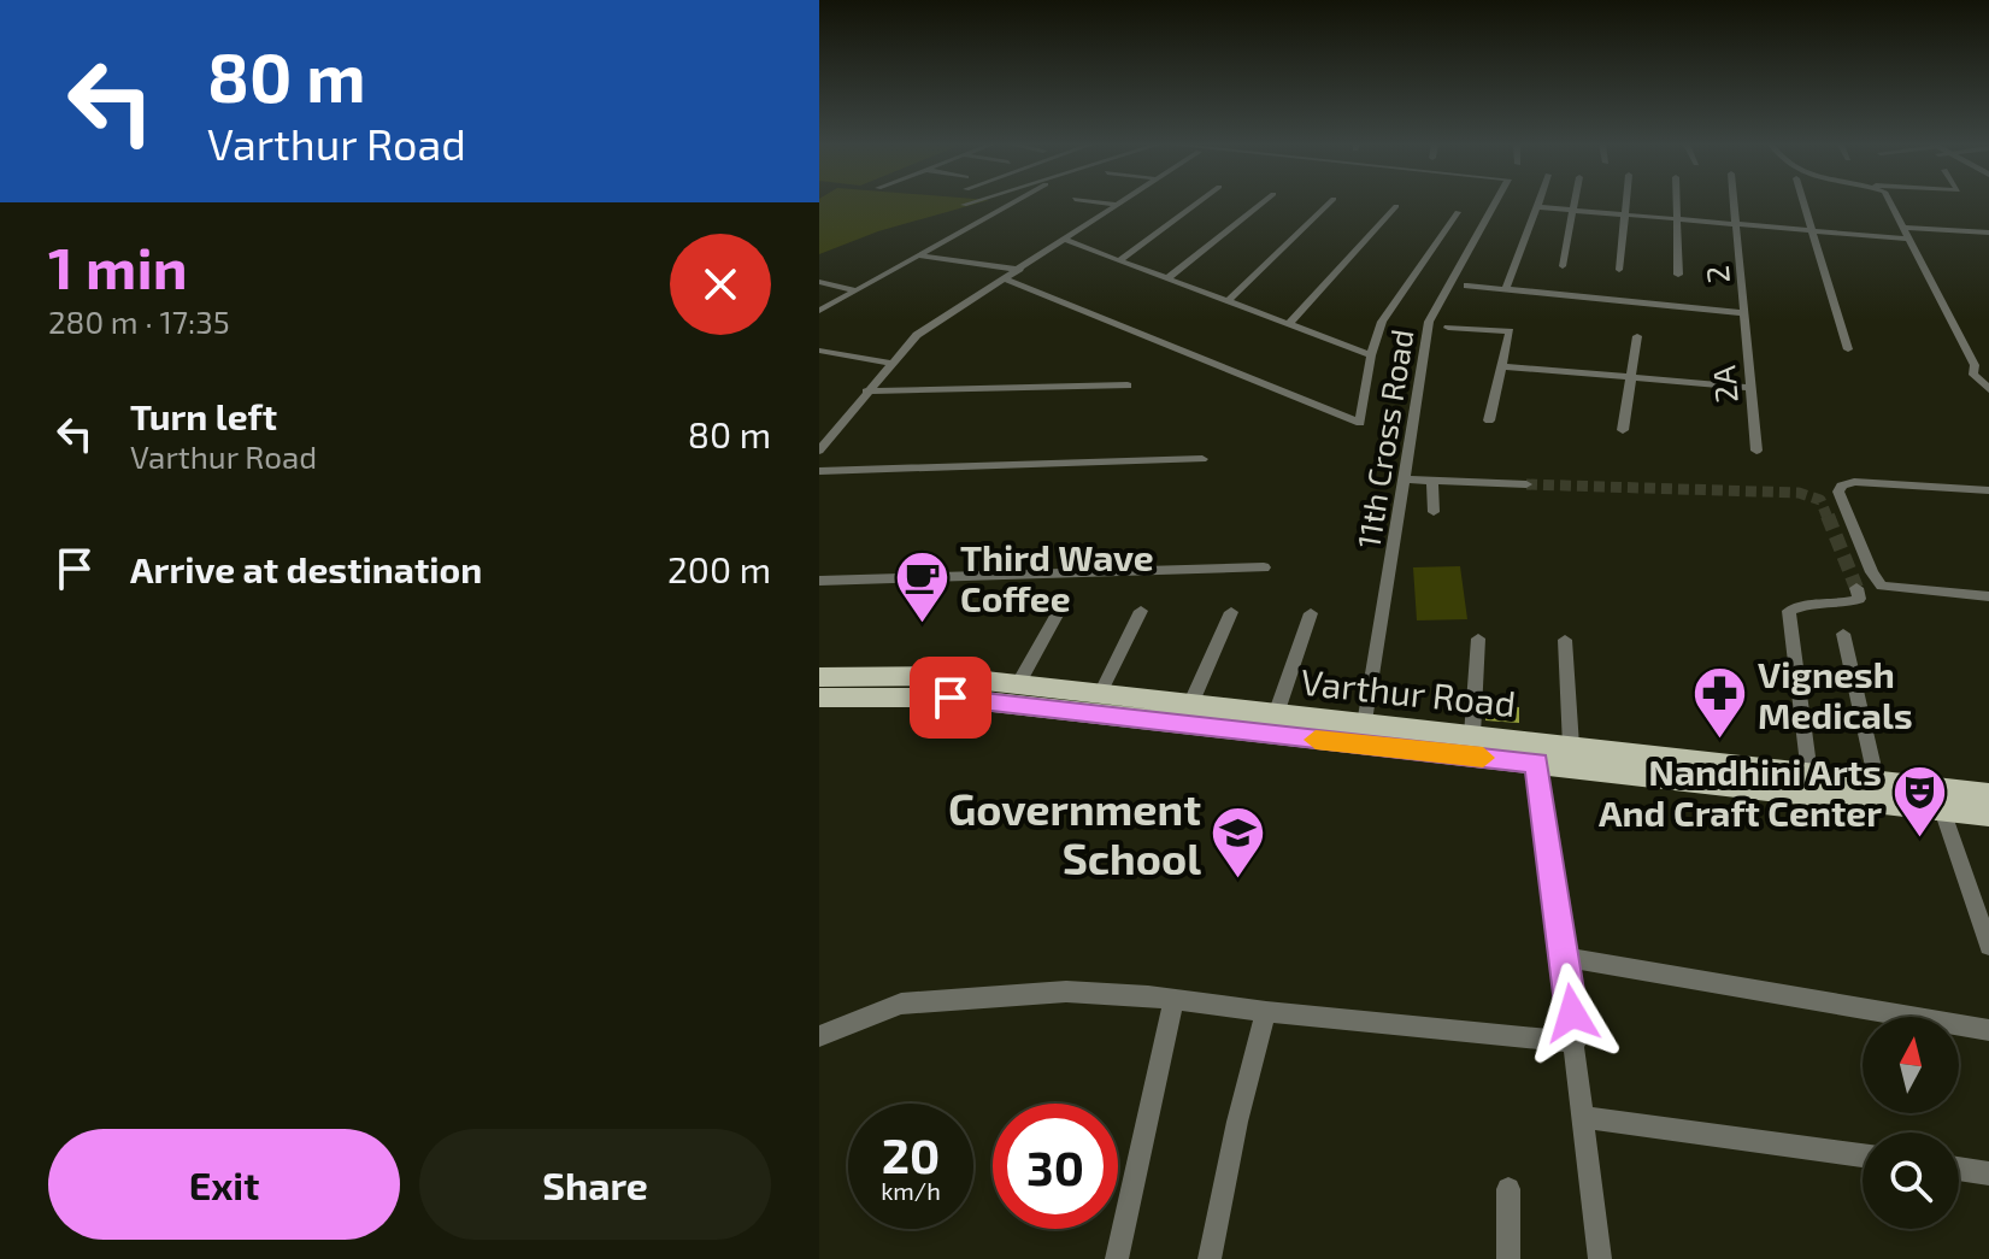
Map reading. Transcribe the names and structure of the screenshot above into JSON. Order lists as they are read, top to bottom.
{
  "streets": {
    "main road": ["Varthur Road"],
    "street": ["2", "2A", "11th Cross Road"]
  },
  "crossings": [
    ["2", "2A"],
    ["11th Cross Road", "Varthur Road"]
  ],
  "places": {
    "cafe": ["Third Wave Coffee"],
    "pharmacy": ["Vignesh Medicals"],
    "theatre": ["Nandhini Arts And Craft Center"],
    "school or university": ["Government School"]
  },
  "north": "top",
  "page": {
    "turn": ["80 m", "Varthur Road"],
    "heading": ["1 min", "280 m · 17:35"],
    "list": [
      {
        "name": "Turn left",
        "note": "Varthur Road",
        "value": "80 m"
      },
      {
        "name": "Arrive at destination",
        "value": "200 m"
      }
    ],
    "speed": "20 km/h",
    "limit": "30",
    "buttons": ["Exit", "Share"]
  }
}
